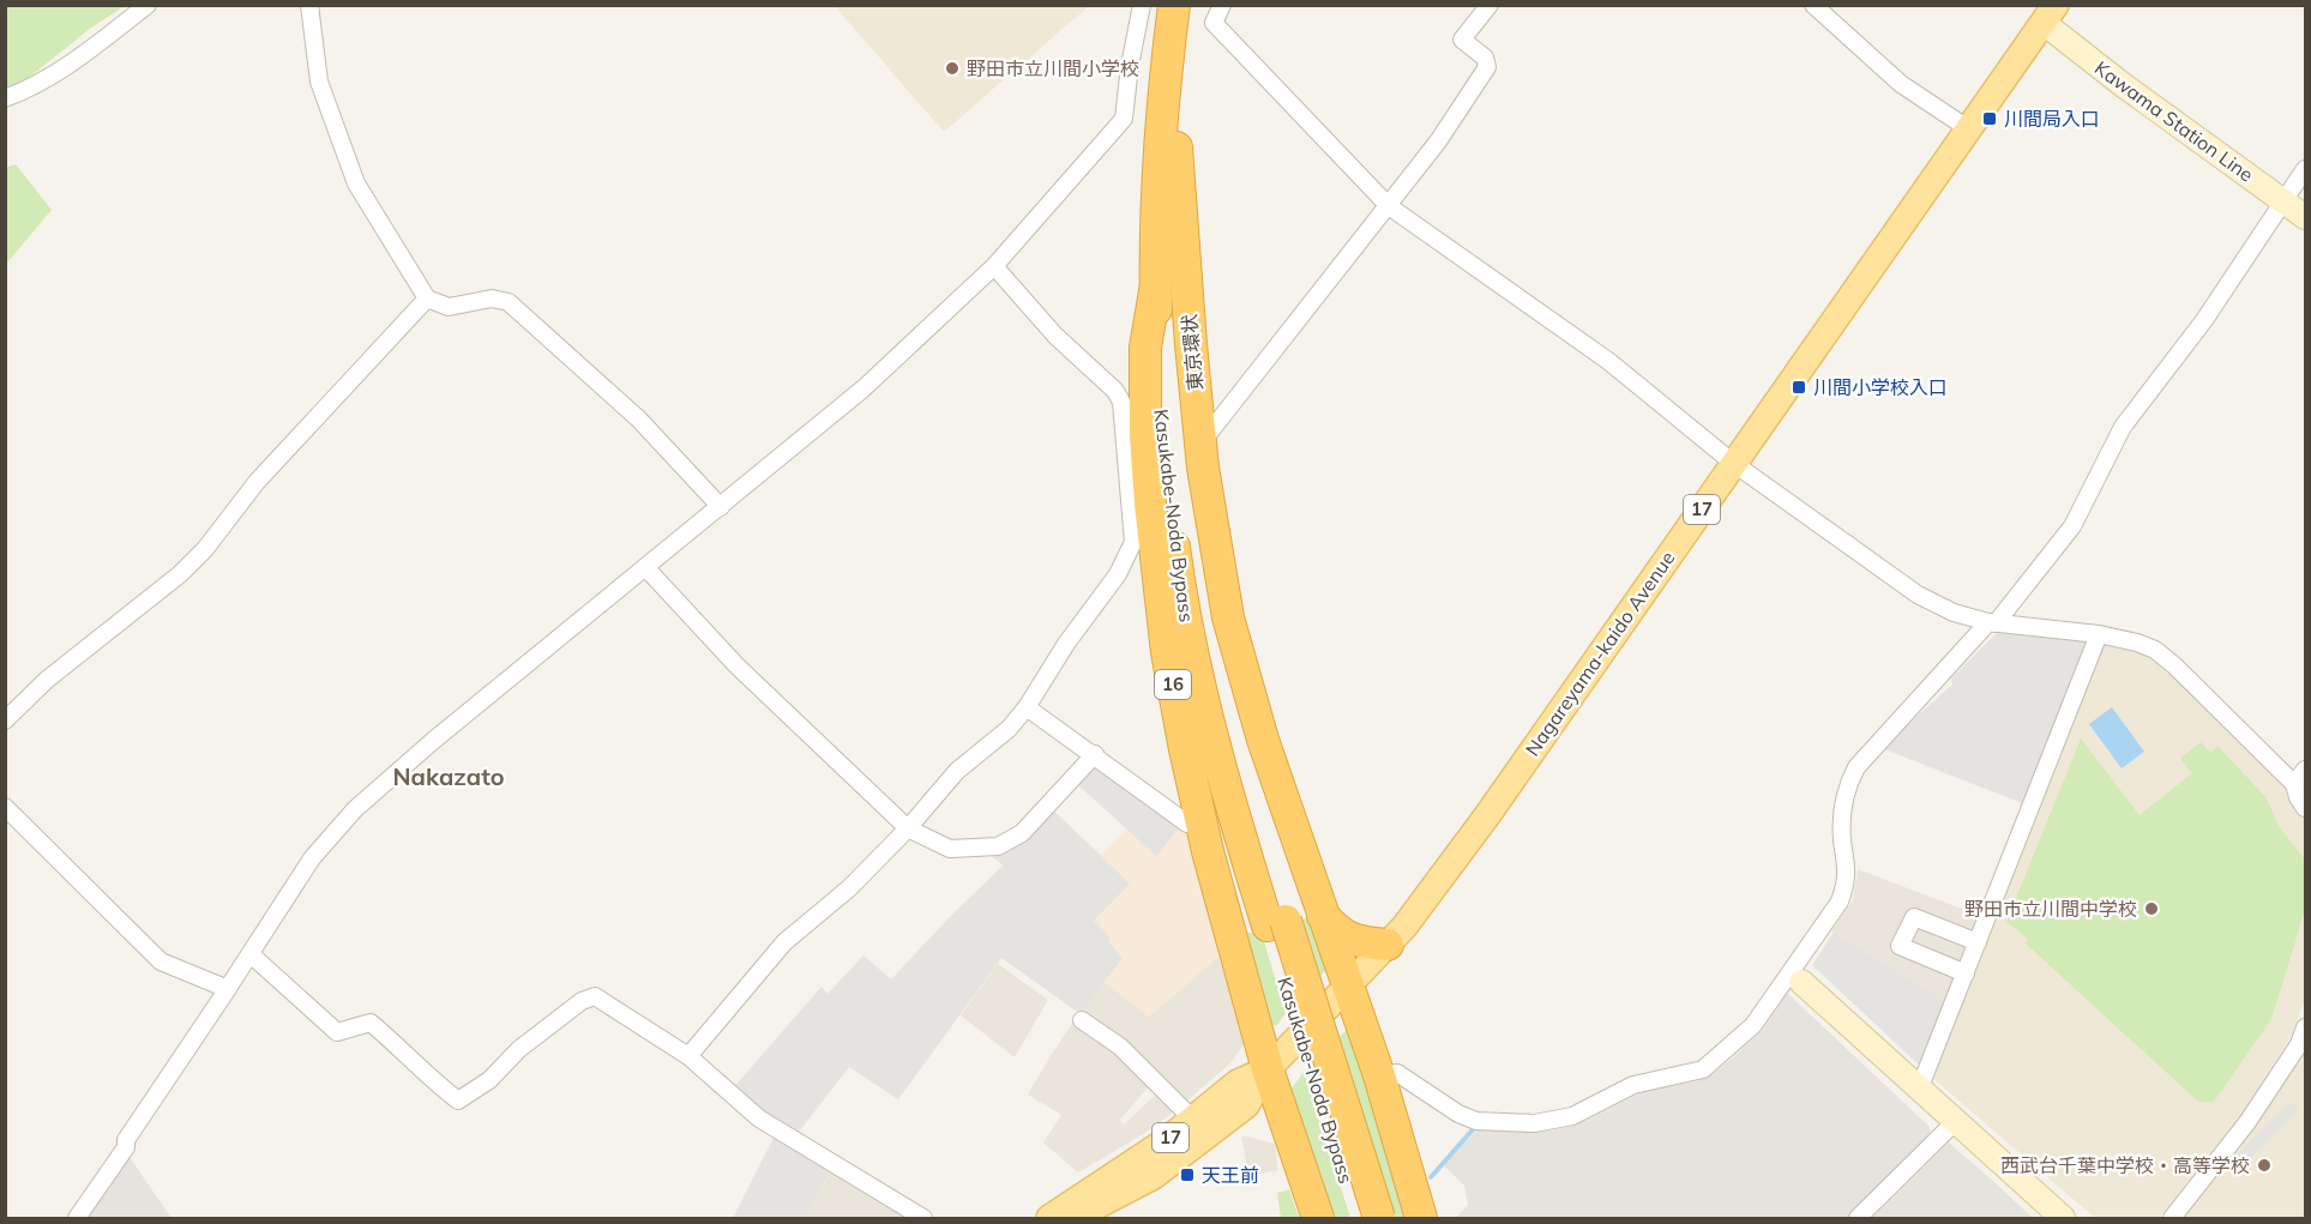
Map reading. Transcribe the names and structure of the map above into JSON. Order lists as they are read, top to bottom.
{
  "streets": {
    "highway": ["東京環状", "Kasukabe-Noda Bypass", "16"],
    "main road": ["17", "Nagareyama-kaido Avenue"],
    "street": ["Kawama Station Line"]
  },
  "crossings": [
    ["Kawama Station Line", "Nagareyama-kaido Avenue"],
    ["東京環状", "Kasukabe-Noda Bypass"],
    ["東京環状", "16"],
    ["Kasukabe-Noda Bypass", "16"],
    ["Nagareyama-kaido Avenue", "16"]
  ],
  "districts": ["Nakazato"],
  "places": {
    "other": ["野田市立川間小学校", "野田市立川間中学校", "西武台千葉中学校・高等学校"],
    "transit": ["川間局入口", "川間小学校入口", "天王前"]
  }
}
